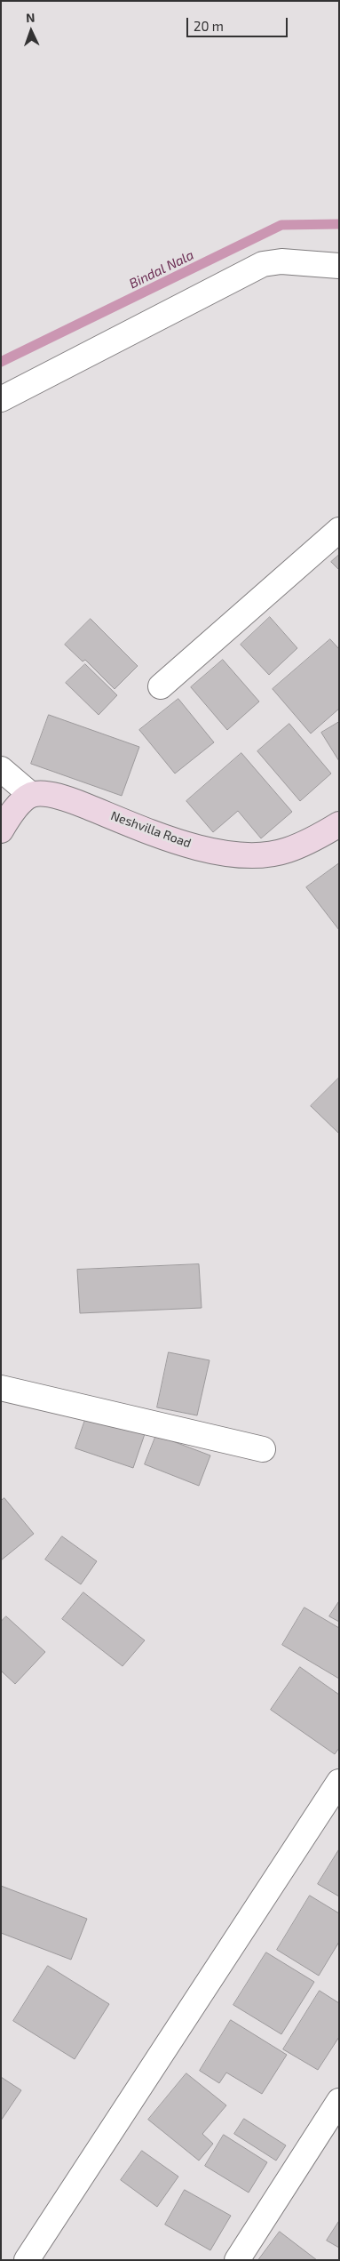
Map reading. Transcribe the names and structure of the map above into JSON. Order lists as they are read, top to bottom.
{
  "streets": {
    "street": ["Neshvilla Road"]
  },
  "water": ["Bindal Nala"],
  "scale_bar": "20 m",
  "north": "top"
}
